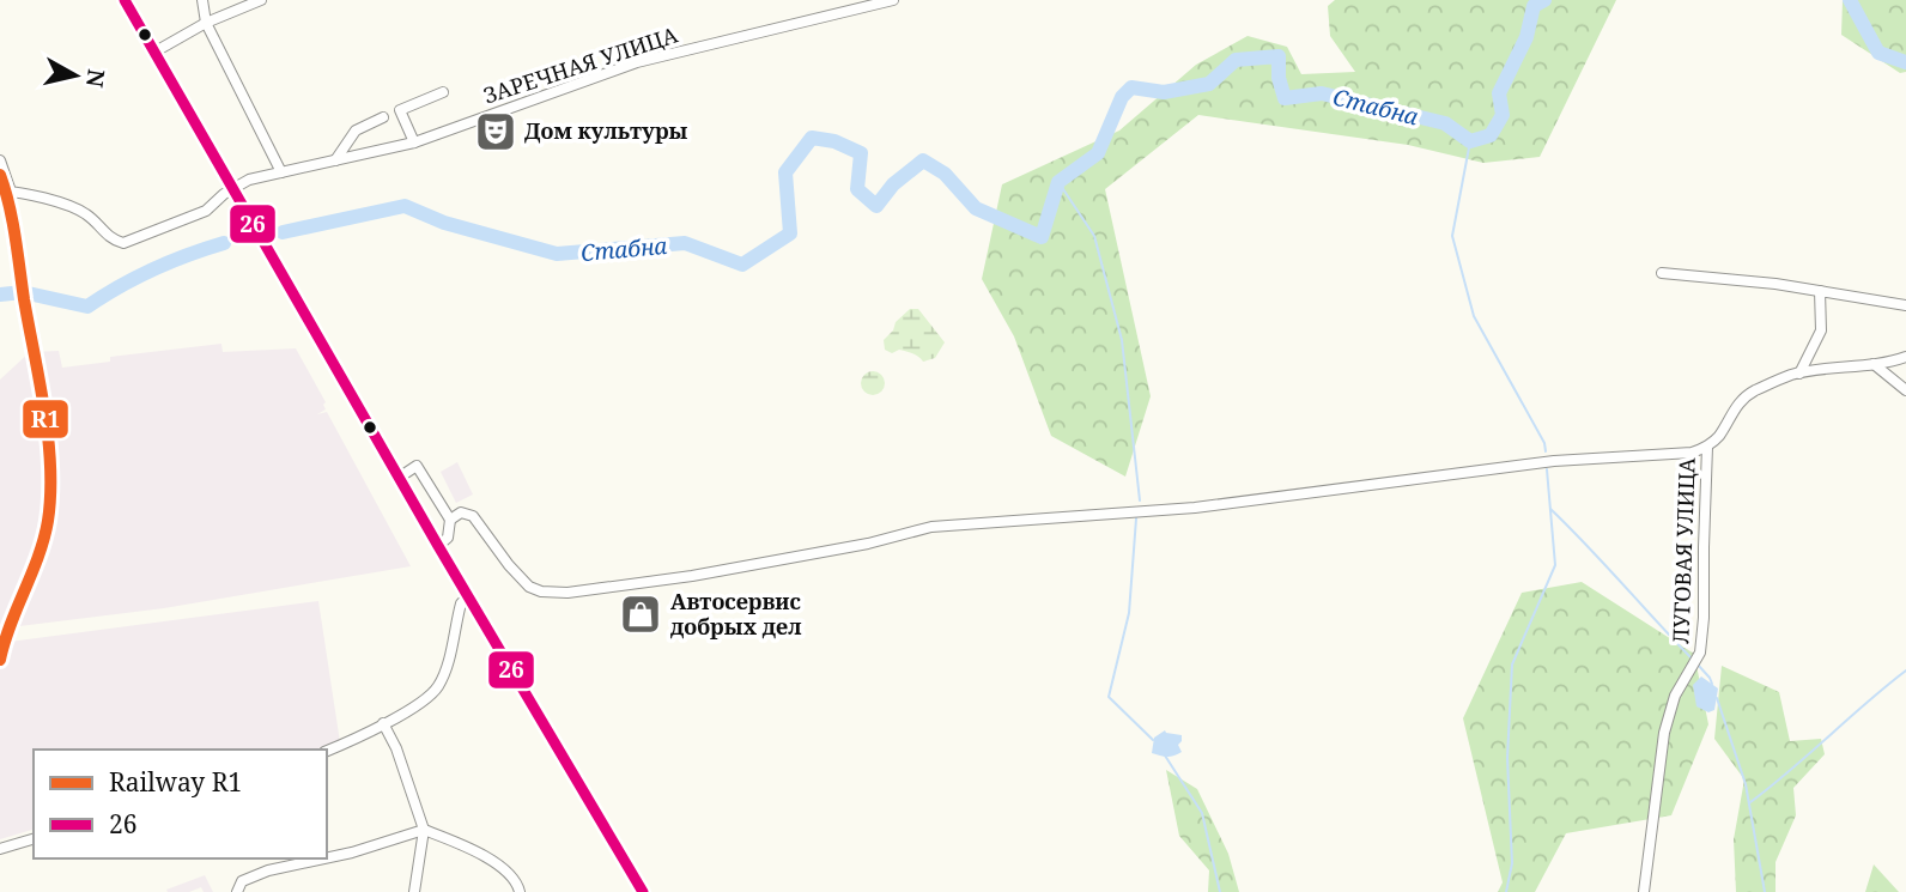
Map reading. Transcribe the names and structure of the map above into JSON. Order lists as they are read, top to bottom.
{
  "streets": {
    "street": ["ЗАРЕЧНАЯ УЛИЦА", "ЛУГОВАЯ УЛИЦА"]
  },
  "water": ["Стабна"],
  "places": {
    "theatre": ["Дом культуры"],
    "shop": ["Автосервис добрых дел"]
  },
  "lines": ["transit line 26", "rail line R1"],
  "legend": ["Railway R1", "26"],
  "north": "right"
}
